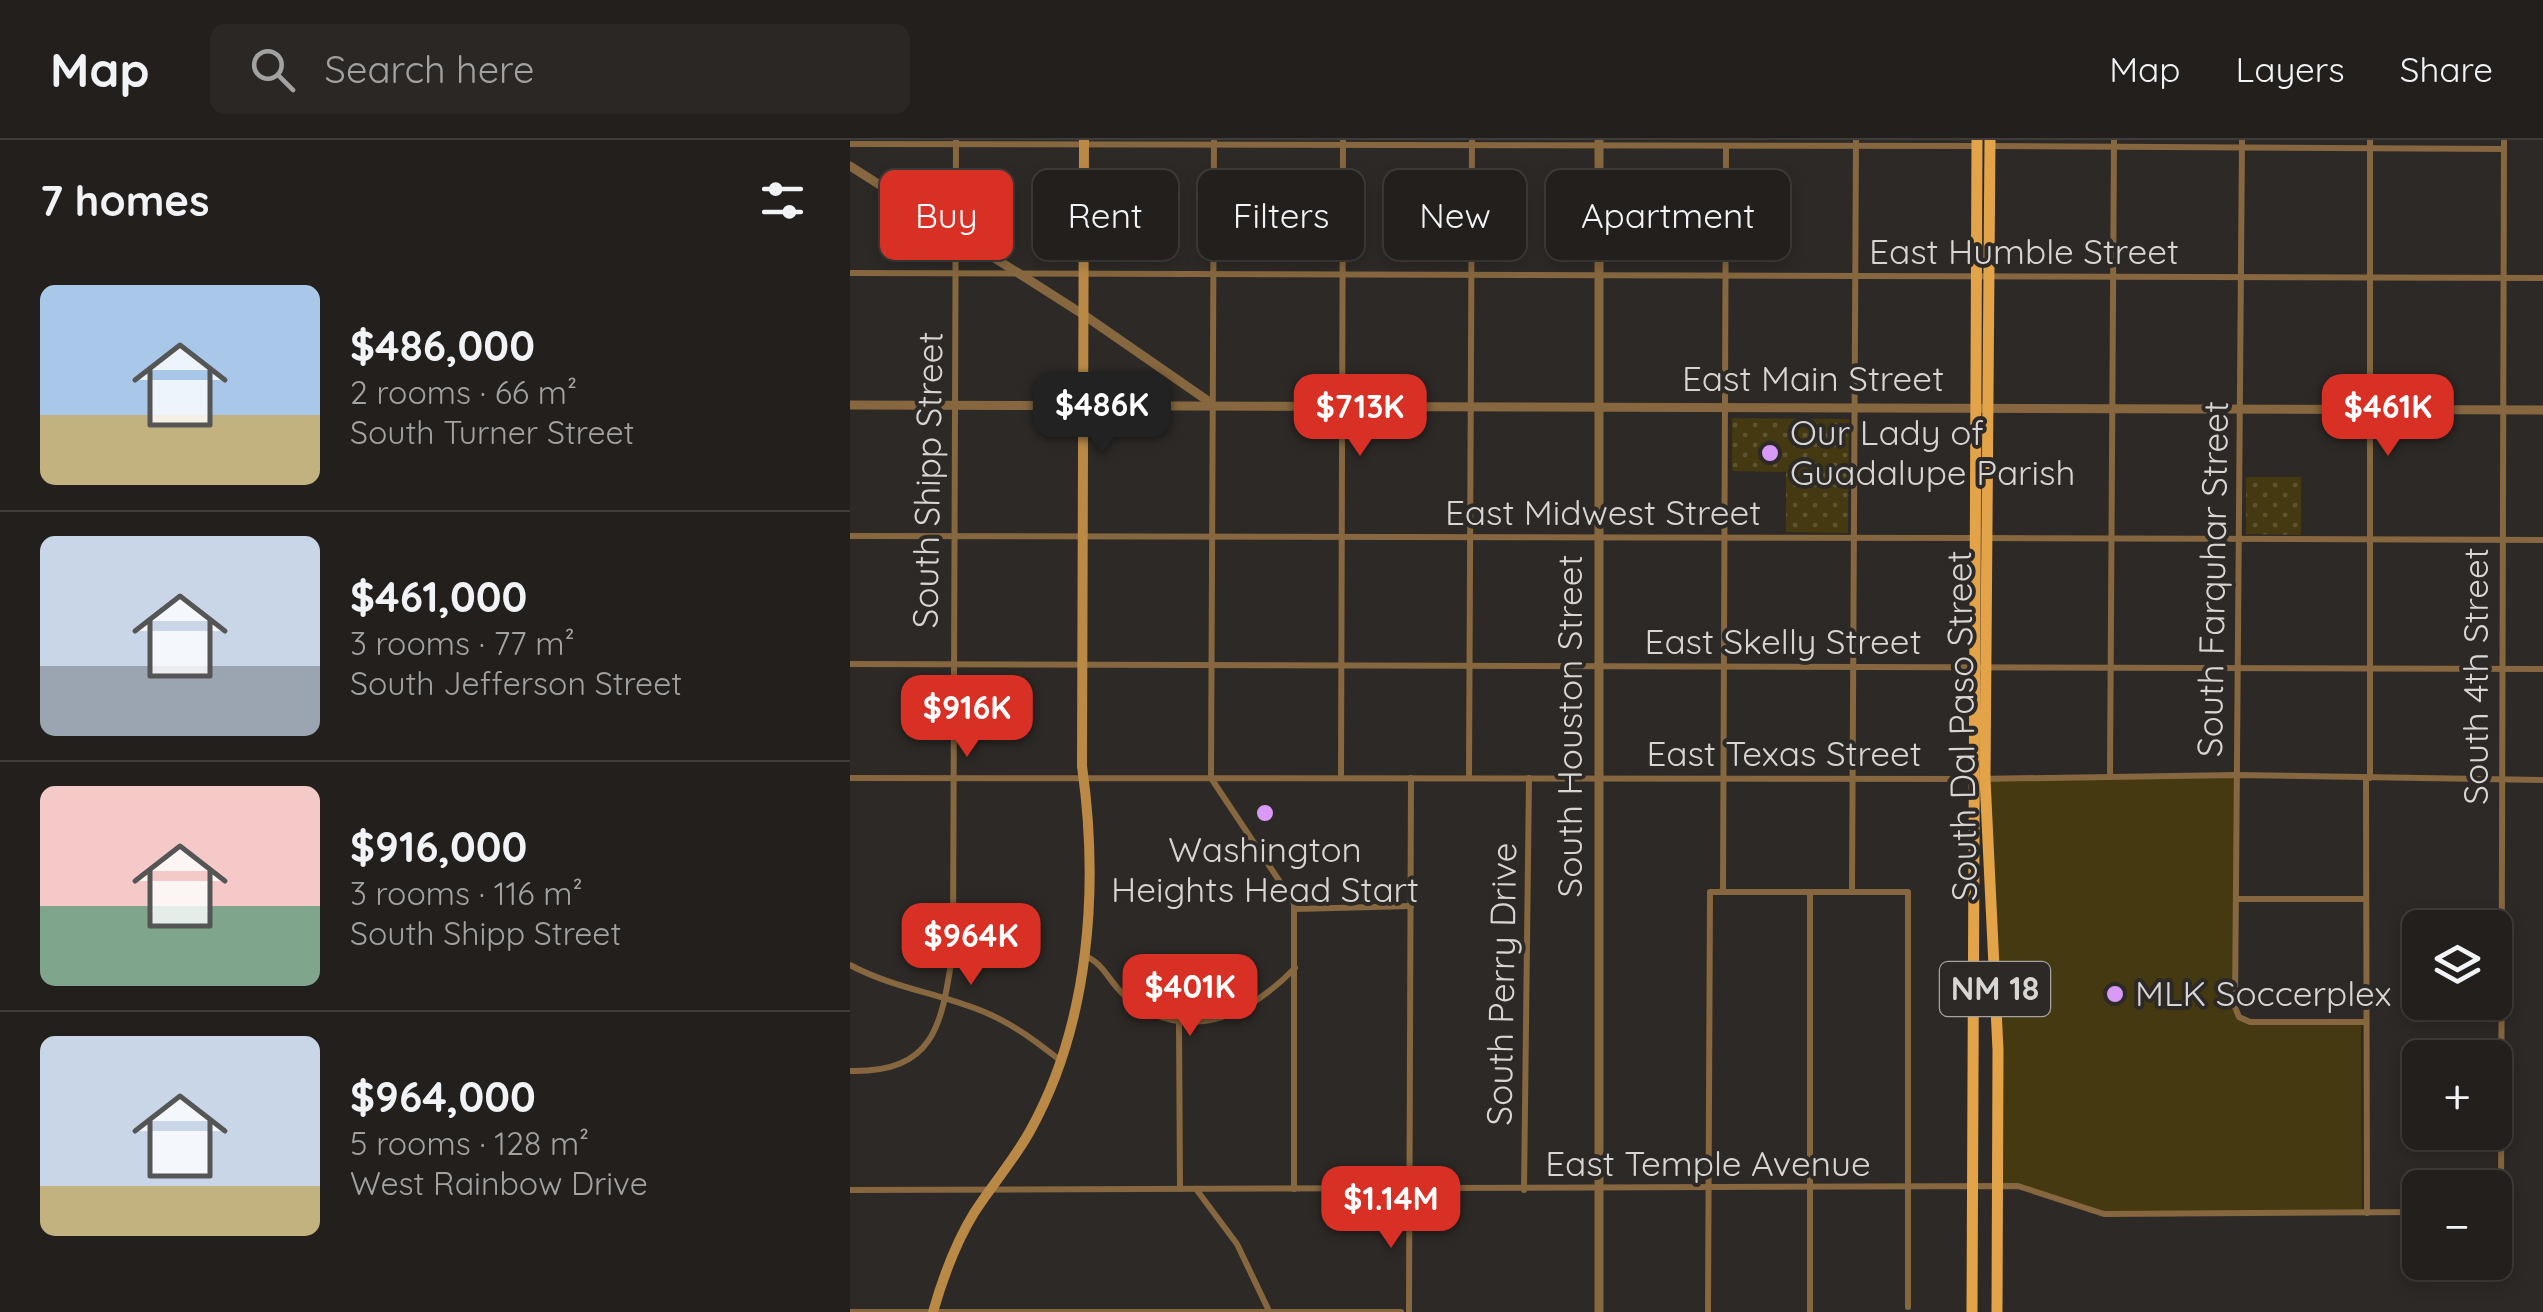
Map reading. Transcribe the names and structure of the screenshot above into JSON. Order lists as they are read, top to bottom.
{
  "streets": {
    "main road": ["South Dal Paso Street", "NM 18"],
    "street": [
      "East Humble Street",
      "East Main Street",
      "South Shipp Street",
      "East Midwest Street",
      "South Farquhar Street",
      "East Skelly Street",
      "South 4th Street",
      "South Houston Street",
      "East Texas Street",
      "South Perry Drive",
      "East Temple Avenue"
    ]
  },
  "crossings": [
    ["East Humble Street", "South Shipp Street"],
    ["East Humble Street", "South Farquhar Street"],
    ["East Humble Street", "South 4th Street"],
    ["East Humble Street", "South Houston Street"],
    ["East Humble Street", "South Dal Paso Street"],
    ["East Main Street", "South Shipp Street"],
    ["East Main Street", "South Farquhar Street"],
    ["East Main Street", "South 4th Street"],
    ["East Main Street", "South Houston Street"],
    ["East Main Street", "South Dal Paso Street"],
    ["South Shipp Street", "East Midwest Street"],
    ["South Shipp Street", "East Skelly Street"],
    ["South Shipp Street", "East Texas Street"],
    ["East Midwest Street", "South Farquhar Street"],
    ["East Midwest Street", "South 4th Street"],
    ["East Midwest Street", "South Houston Street"],
    ["East Midwest Street", "South Dal Paso Street"],
    ["South Farquhar Street", "East Skelly Street"],
    ["South Farquhar Street", "East Texas Street"],
    ["East Skelly Street", "South 4th Street"],
    ["East Skelly Street", "South Houston Street"],
    ["East Skelly Street", "South Dal Paso Street"],
    ["South 4th Street", "East Texas Street"],
    ["South Houston Street", "East Texas Street"],
    ["South Houston Street", "East Temple Avenue"],
    ["South Dal Paso Street", "East Texas Street"],
    ["South Dal Paso Street", "East Temple Avenue"],
    ["East Texas Street", "South Perry Drive"],
    ["South Perry Drive", "East Temple Avenue"]
  ],
  "places": ["Our Lady of Guadalupe Parish", "Washington Heights Head Start", "MLK Soccerplex"],
  "page": {
    "header": "Map",
    "search": "Search here",
    "nav": ["Map", "Layers", "Share"],
    "heading": "7 homes",
    "chip": [
      "Buy",
      "Rent",
      "Filters",
      "New",
      "Apartment"
    ],
    "list": [
      {
        "name": "$486,000",
        "note": "2 rooms · 66 m² · South Turner Street"
      },
      {
        "name": "$461,000",
        "note": "3 rooms · 77 m² · South Jefferson Street"
      },
      {
        "name": "$916,000",
        "note": "3 rooms · 116 m² · South Shipp Street"
      },
      {
        "name": "$964,000",
        "note": "5 rooms · 128 m² · West Rainbow Drive"
      }
    ],
    "price": [
      "$486K",
      "$713K",
      "$461K",
      "$916K",
      "$964K",
      "$401K",
      "$1.14M"
    ],
    "map_buttons": ["+", "−"]
  }
}
